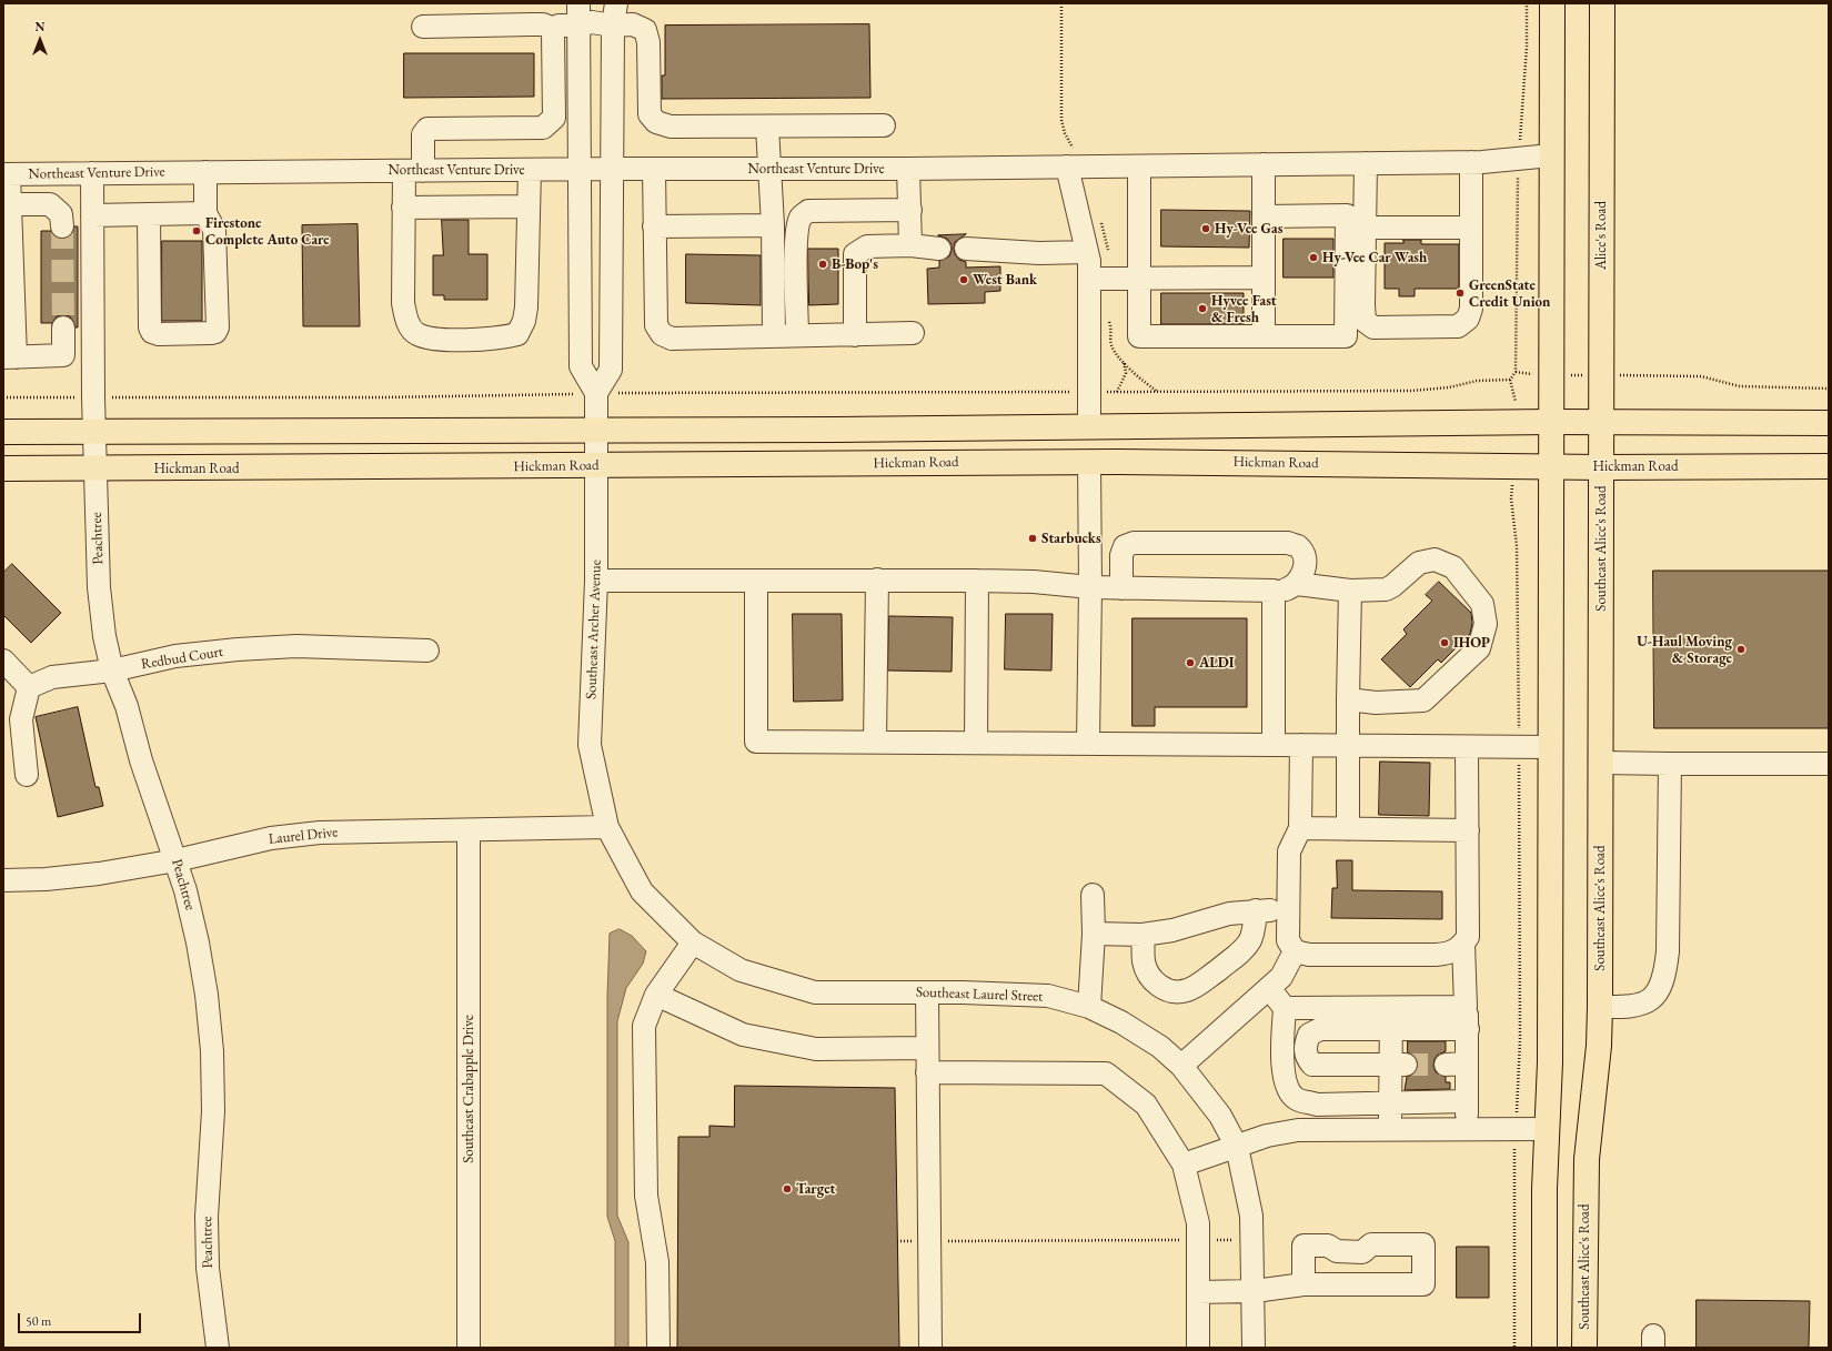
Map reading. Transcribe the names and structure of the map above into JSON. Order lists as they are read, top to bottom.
{
  "streets": {
    "main road": ["Alice's Road", "Hickman Road", "Southeast Alice's Road"],
    "street": [
      "Northeast Venture Drive",
      "Peachtree",
      "Southeast Archer Avenue",
      "Redbud Court",
      "Laurel Drive",
      "Southeast Laurel Street",
      "Southeast Crabapple Drive"
    ]
  },
  "crossings": [
    ["Northeast Venture Drive", "Peachtree"],
    ["Alice's Road", "Hickman Road"],
    ["Alice's Road", "Southeast Alice's Road"],
    ["Hickman Road", "Peachtree"],
    ["Hickman Road", "Southeast Alice's Road"],
    ["Hickman Road", "Southeast Archer Avenue"],
    ["Peachtree", "Redbud Court"],
    ["Peachtree", "Laurel Drive"],
    ["Southeast Archer Avenue", "Laurel Drive"],
    ["Southeast Archer Avenue", "Southeast Laurel Street"],
    ["Laurel Drive", "Southeast Laurel Street"],
    ["Laurel Drive", "Southeast Crabapple Drive"]
  ],
  "places": [
    "Hy-Vee Gas",
    "Firestone Complete Auto Care",
    "Hy-Vee Car Wash",
    "B-Bop's",
    "West Bank",
    "GreenState Credit Union",
    "Hyvee Fast & Fresh",
    "Starbucks",
    "IHOP",
    "U-Haul Moving & Storage",
    "ALDI",
    "Target"
  ],
  "scale_bar": "50 m",
  "north": "top"
}
